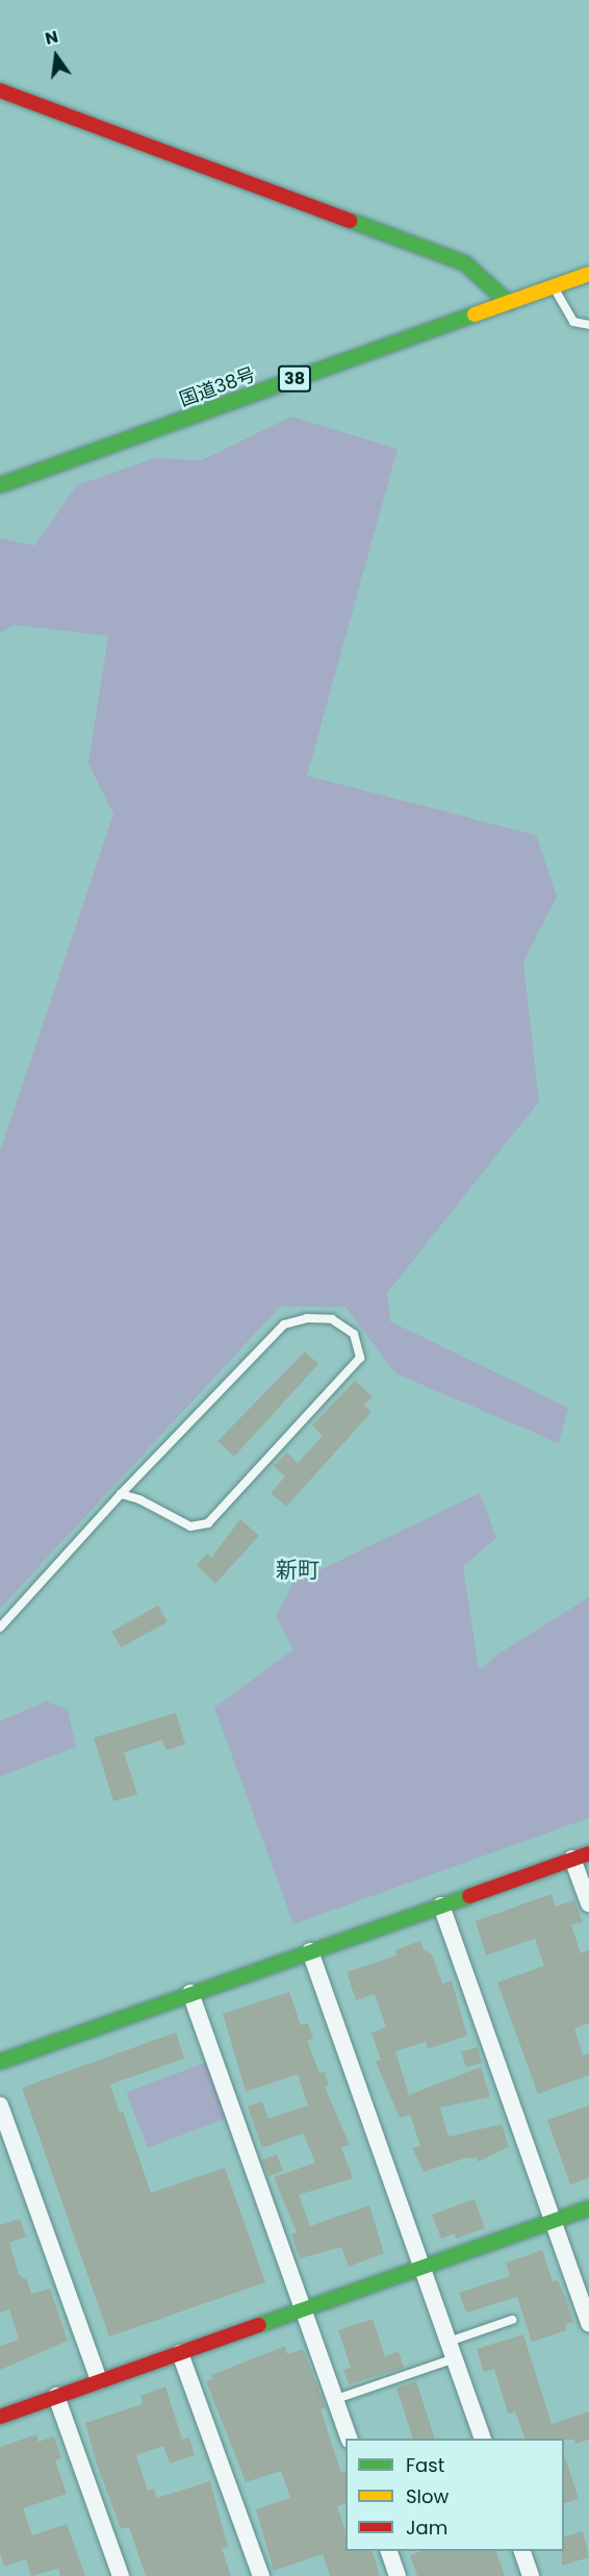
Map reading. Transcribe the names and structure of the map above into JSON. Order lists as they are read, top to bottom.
{
  "streets": {
    "main road": ["38", "国道38号"]
  },
  "districts": ["新町"],
  "legend": ["Fast", "Slow", "Jam"],
  "north": "top"
}
